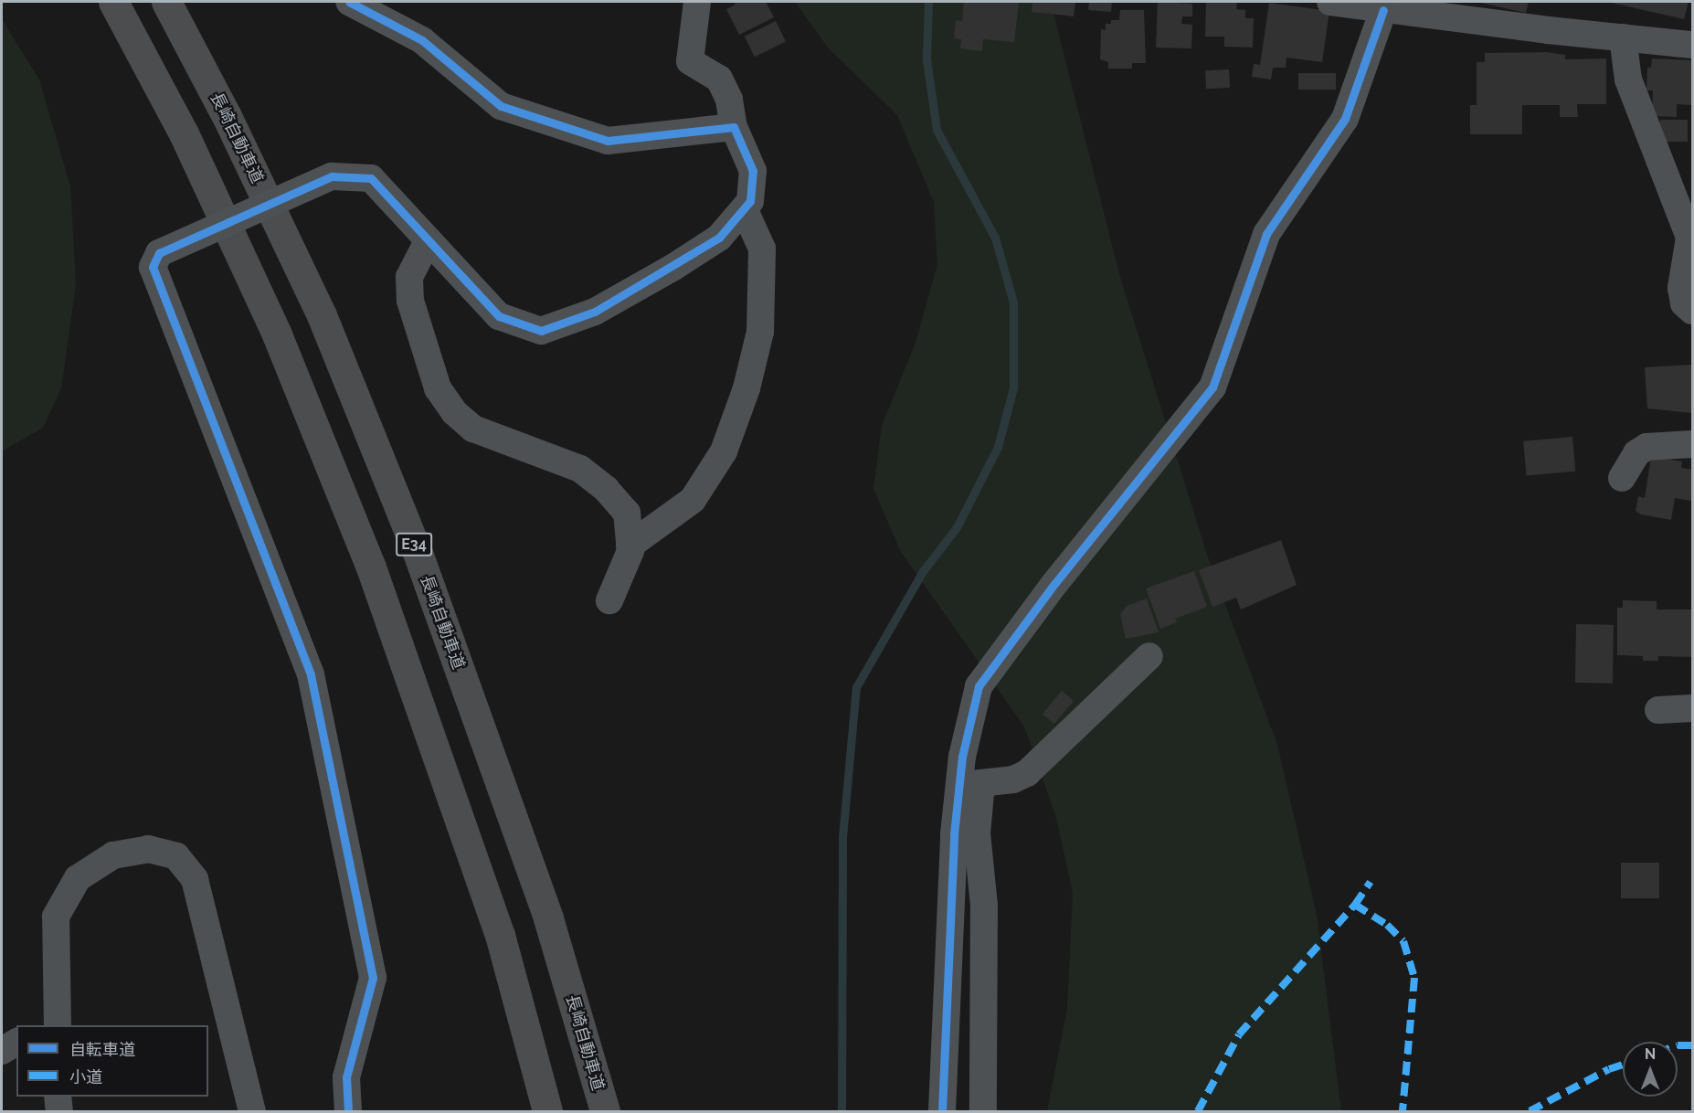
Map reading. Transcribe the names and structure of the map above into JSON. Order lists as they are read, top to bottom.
{
  "streets": {
    "highway": ["長崎自動車道", "E34"]
  },
  "legend": ["自転車道", "小道"],
  "north": "top"
}
